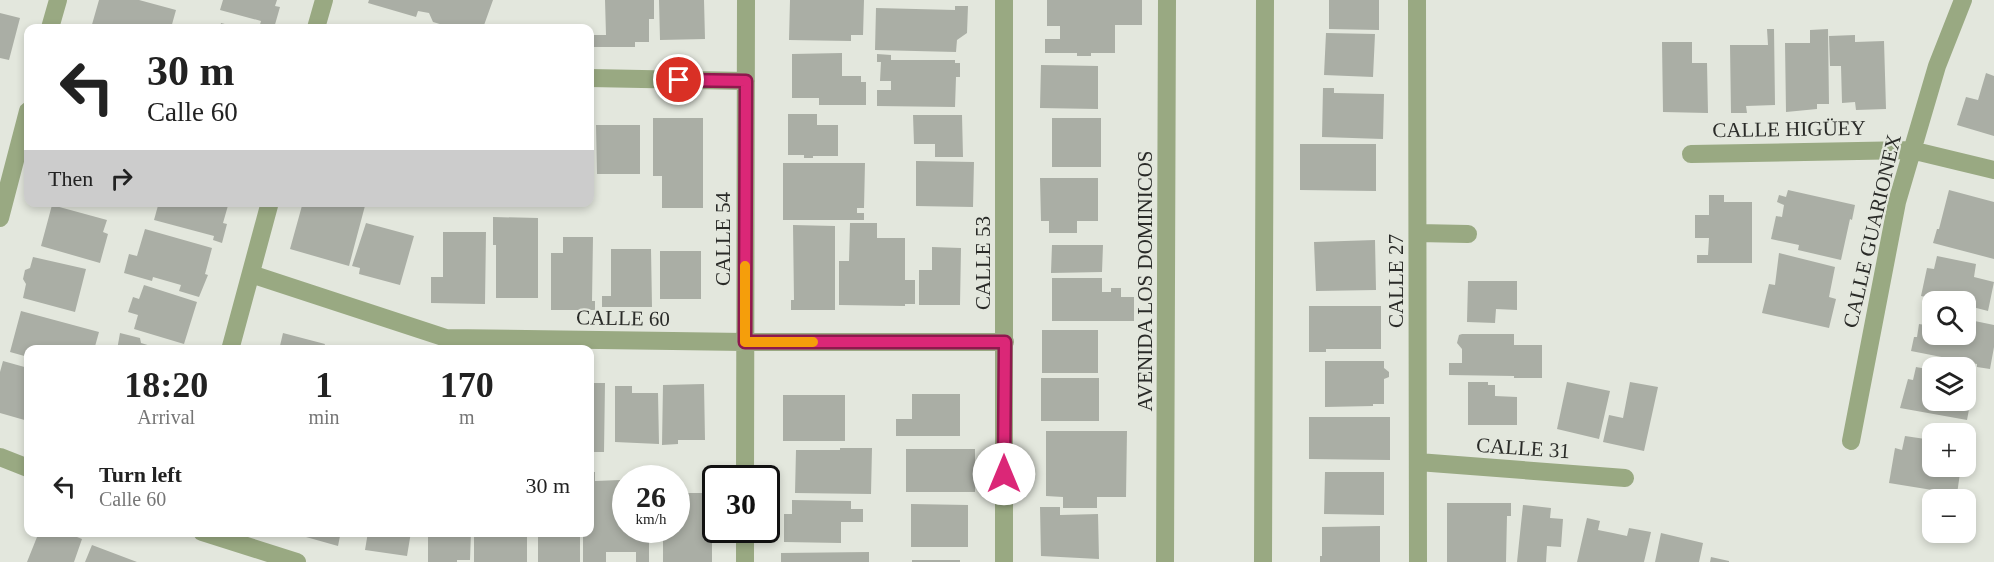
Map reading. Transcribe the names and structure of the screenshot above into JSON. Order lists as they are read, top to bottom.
{
  "streets": {
    "street": [
      "CALLE HIGÜEY",
      "CALLE GUARIONEX",
      "CALLE 54",
      "CALLE 53",
      "AVENIDA LOS DOMINICOS",
      "CALLE 27",
      "CALLE 60",
      "CALLE 31"
    ]
  },
  "crossings": [
    ["CALLE HIGÜEY", "CALLE GUARIONEX"],
    ["CALLE 54", "CALLE 60"],
    ["CALLE 53", "CALLE 60"],
    ["CALLE 27", "CALLE 31"]
  ],
  "page": {
    "turn": ["30 m", "Calle 60"],
    "then": "Then",
    "map_buttons": ["+", "−"],
    "eta": [
      "18:20",
      "Arrival",
      "1",
      "min",
      "170",
      "m"
    ],
    "list": [
      {
        "name": "Turn left",
        "note": "Calle 60",
        "value": "30 m"
      }
    ],
    "speed": "26 km/h",
    "limit": "30"
  }
}
